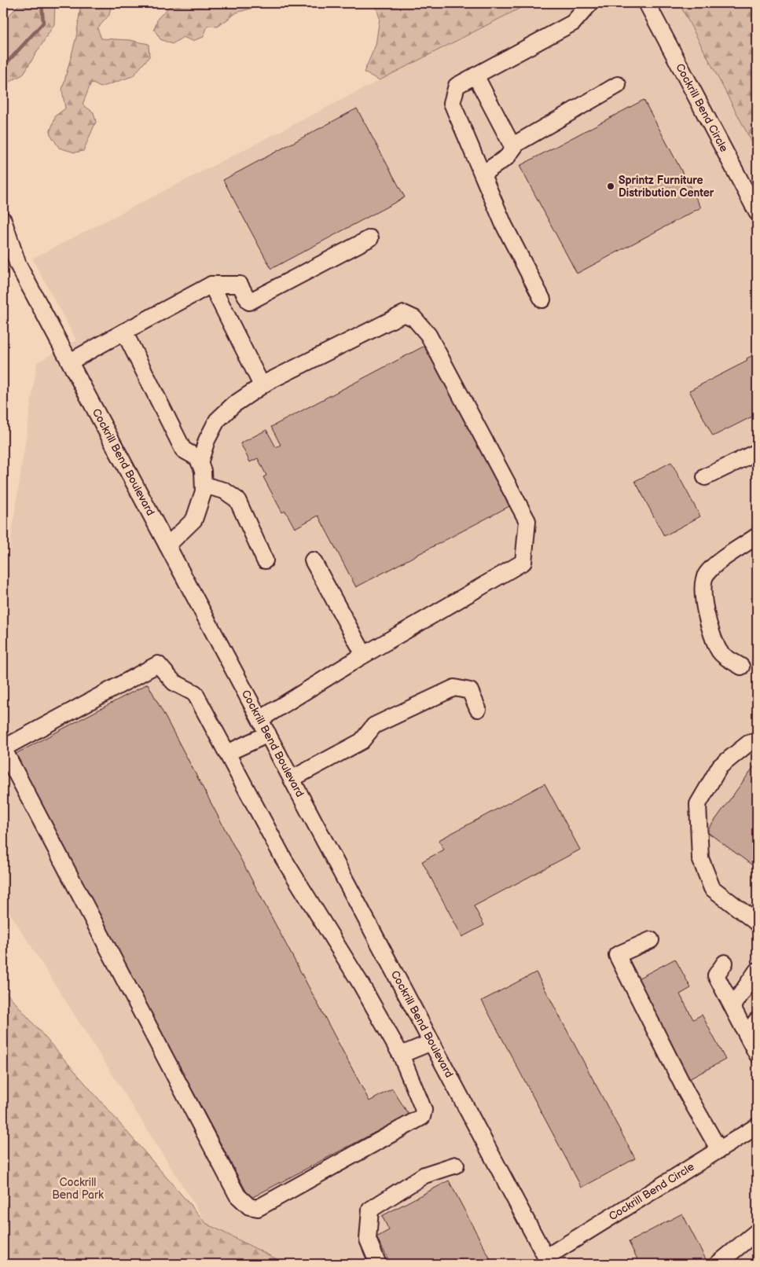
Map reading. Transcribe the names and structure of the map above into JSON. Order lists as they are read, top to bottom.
{
  "streets": {
    "street": ["Cockrill Bend Circle", "Cockrill Bend Boulevard"]
  },
  "crossings": [
    ["Cockrill Bend Circle", "Cockrill Bend Boulevard"]
  ],
  "parks": ["Cockrill Bend Park"],
  "places": ["Sprintz Furniture Distribution Center"]
}
